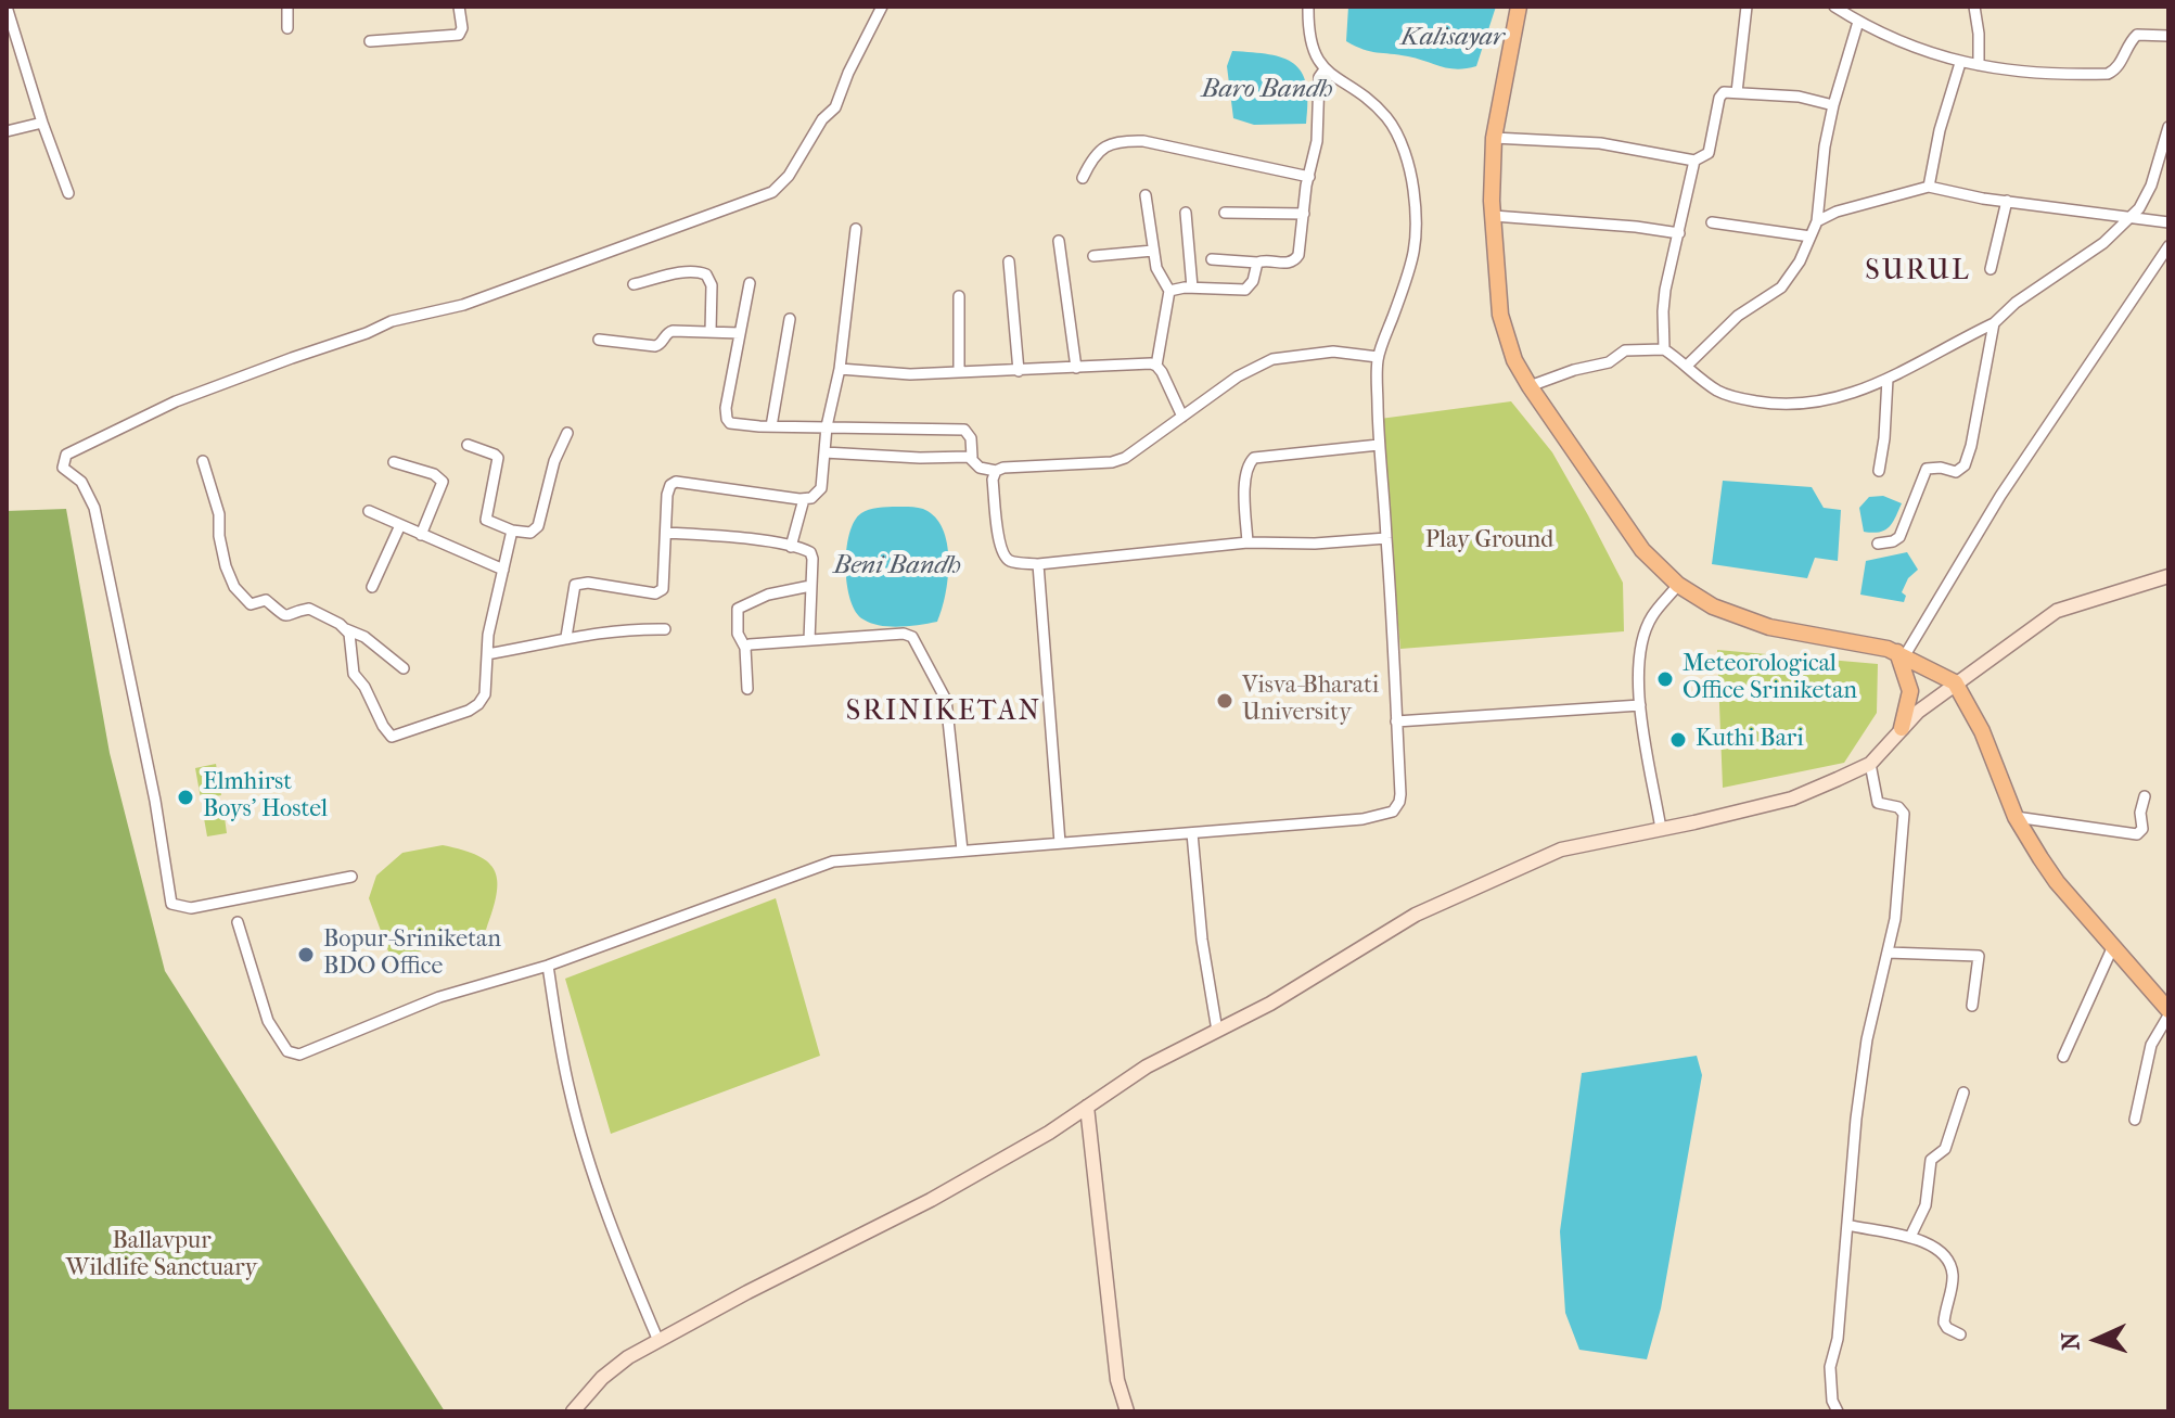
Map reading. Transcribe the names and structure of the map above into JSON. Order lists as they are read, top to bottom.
{
  "districts": ["SURUL", "SRINIKETAN"],
  "water": ["Kalisayar", "Baro Bandh", "Beni Bandh"],
  "parks": ["Play Ground", "Ballavpur Wildlife Sanctuary"],
  "places": [
    "Meteorological Office Sriniketan",
    "Visva-Bharati University",
    "Kuthi Bari",
    "Elmhirst Boys' Hostel",
    "Bopur-Sriniketan BDO Office"
  ],
  "north": "left"
}
